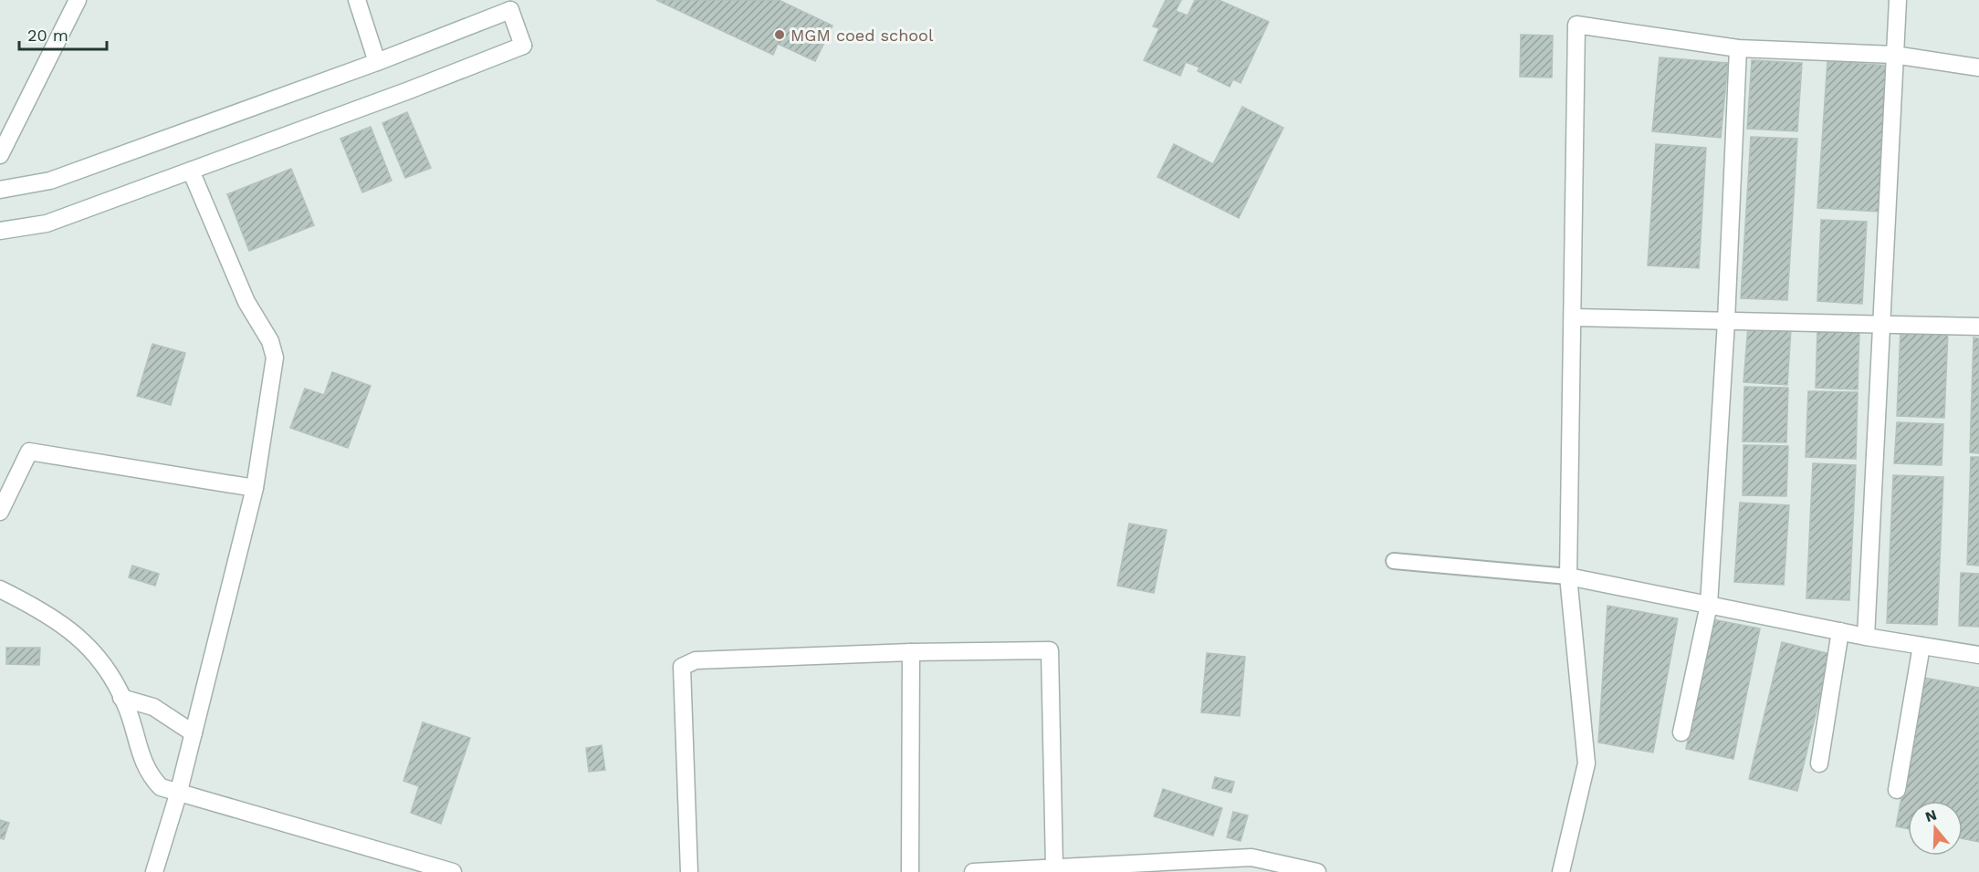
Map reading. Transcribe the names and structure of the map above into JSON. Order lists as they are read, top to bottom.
{
  "places": ["MGM coed school"],
  "scale_bar": "20 m",
  "north": "top"
}
